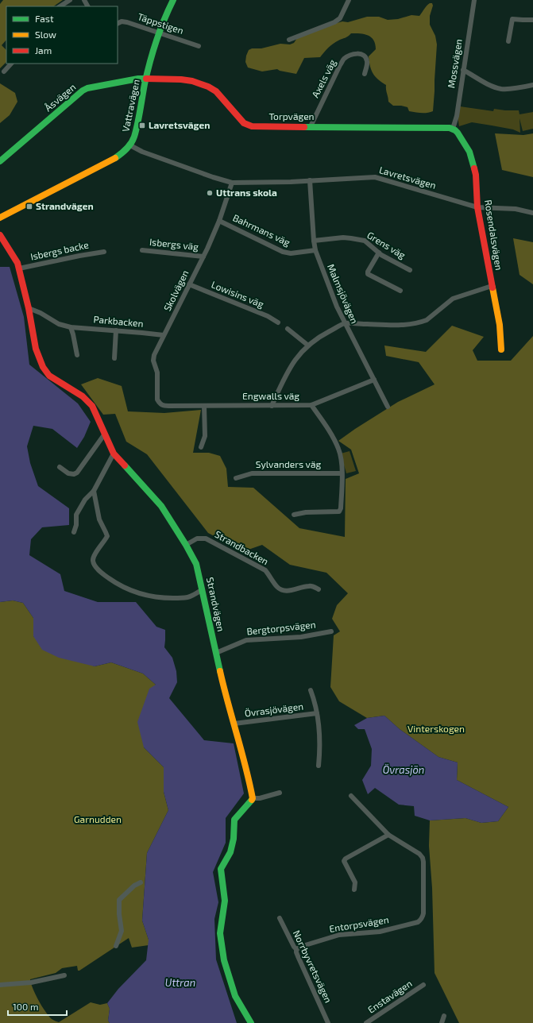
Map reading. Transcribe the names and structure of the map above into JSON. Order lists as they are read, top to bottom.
{
  "streets": {
    "street": [
      "Täppstigen",
      "Mossvägen",
      "Axels väg",
      "Åsvägen",
      "Vattravägen",
      "Torpvägen",
      "Lavretsvägen",
      "Bahrmans väg",
      "Rosendalsvägen",
      "Isbergs väg",
      "Grens väg",
      "Isbergs backe",
      "Skolvägen",
      "Malmsjövägen",
      "Lowisins väg",
      "Parkbacken",
      "Engwalls väg",
      "Sylvanders väg",
      "Strandbacken",
      "Strandvägen",
      "Bergtorpsvägen",
      "Övrasjövägen",
      "Entorpsvägen",
      "Norrbyvretsvägen",
      "Enstavägen"
    ]
  },
  "crossings": [
    ["Täppstigen", "Vattravägen"],
    ["Mossvägen", "Torpvägen"],
    ["Mossvägen", "Rosendalsvägen"],
    ["Axels väg", "Torpvägen"],
    ["Åsvägen", "Vattravägen"],
    ["Åsvägen", "Torpvägen"],
    ["Vattravägen", "Torpvägen"],
    ["Vattravägen", "Lavretsvägen"],
    ["Torpvägen", "Rosendalsvägen"],
    ["Lavretsvägen", "Rosendalsvägen"],
    ["Lavretsvägen", "Skolvägen"],
    ["Lavretsvägen", "Malmsjövägen"],
    ["Bahrmans väg", "Skolvägen"],
    ["Bahrmans väg", "Malmsjövägen"],
    ["Isbergs väg", "Skolvägen"],
    ["Grens väg", "Malmsjövägen"],
    ["Isbergs backe", "Strandvägen"],
    ["Skolvägen", "Lowisins väg"],
    ["Skolvägen", "Parkbacken"],
    ["Skolvägen", "Engwalls väg"],
    ["Malmsjövägen", "Engwalls väg"],
    ["Parkbacken", "Strandvägen"],
    ["Strandbacken", "Strandvägen"],
    ["Strandvägen", "Bergtorpsvägen"],
    ["Strandvägen", "Övrasjövägen"],
    ["Entorpsvägen", "Norrbyvretsvägen"]
  ],
  "water": ["Övrasjön", "Uttran"],
  "parks": ["Vinterskogen", "Garnudden"],
  "places": {
    "transit": ["Lavretsvägen", "Strandvägen"],
    "other": ["Uttrans skola"]
  },
  "legend": ["Fast", "Slow", "Jam"],
  "scale_bar": "100 m"
}
